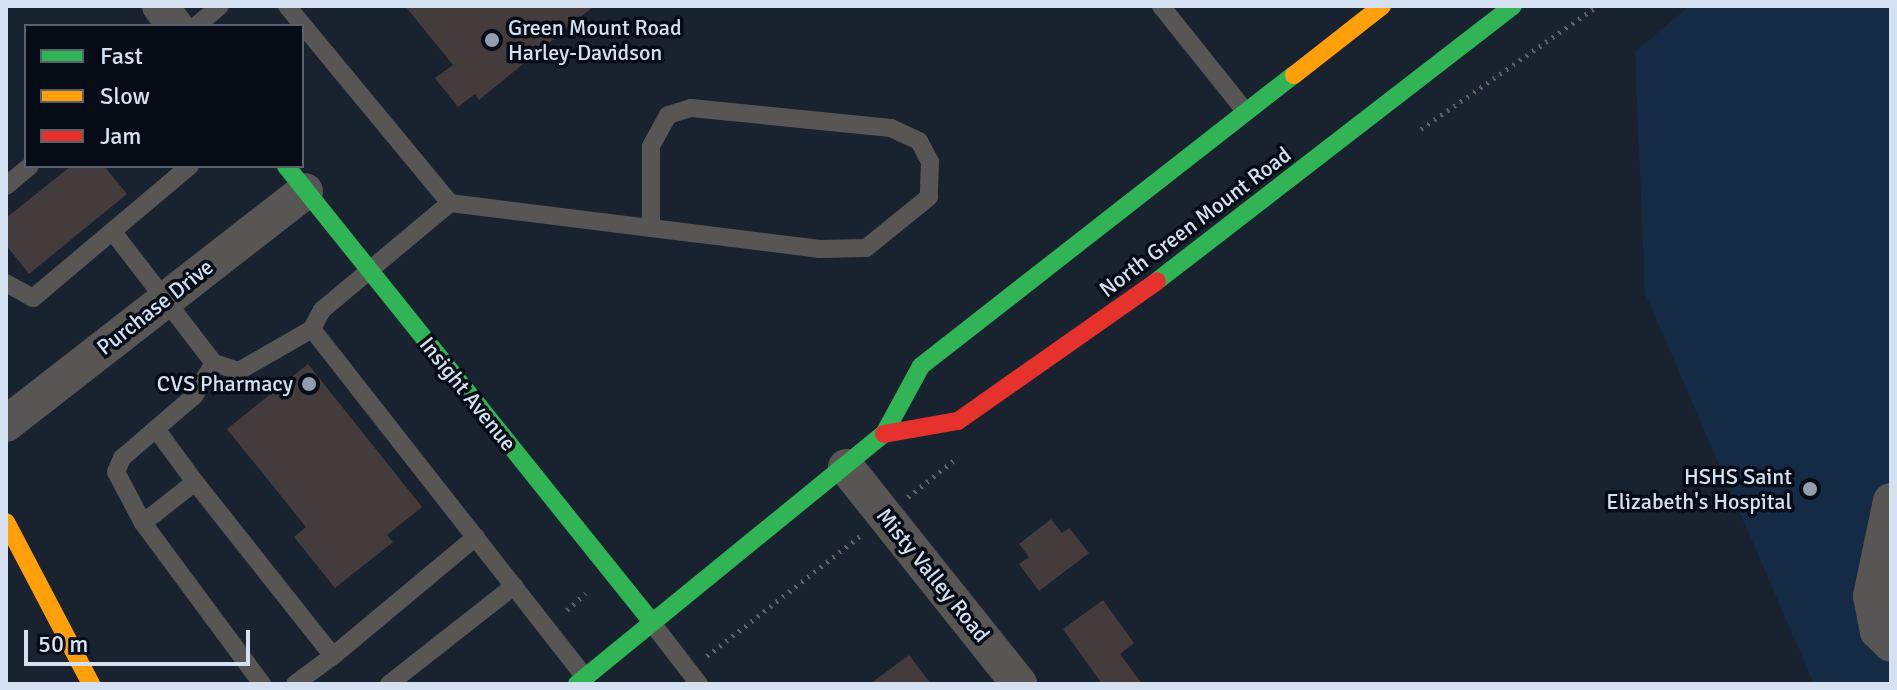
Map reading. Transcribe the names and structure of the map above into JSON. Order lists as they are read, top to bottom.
{
  "streets": {
    "street": [
      "North Green Mount Road",
      "Purchase Drive",
      "Insight Avenue",
      "Misty Valley Road"
    ]
  },
  "crossings": [
    ["Purchase Drive", "Insight Avenue"]
  ],
  "places": ["Green Mount Road Harley-Davidson", "CVS Pharmacy", "HSHS Saint Elizabeth's Hospital"],
  "legend": ["Fast", "Slow", "Jam"],
  "scale_bar": "50 m"
}
